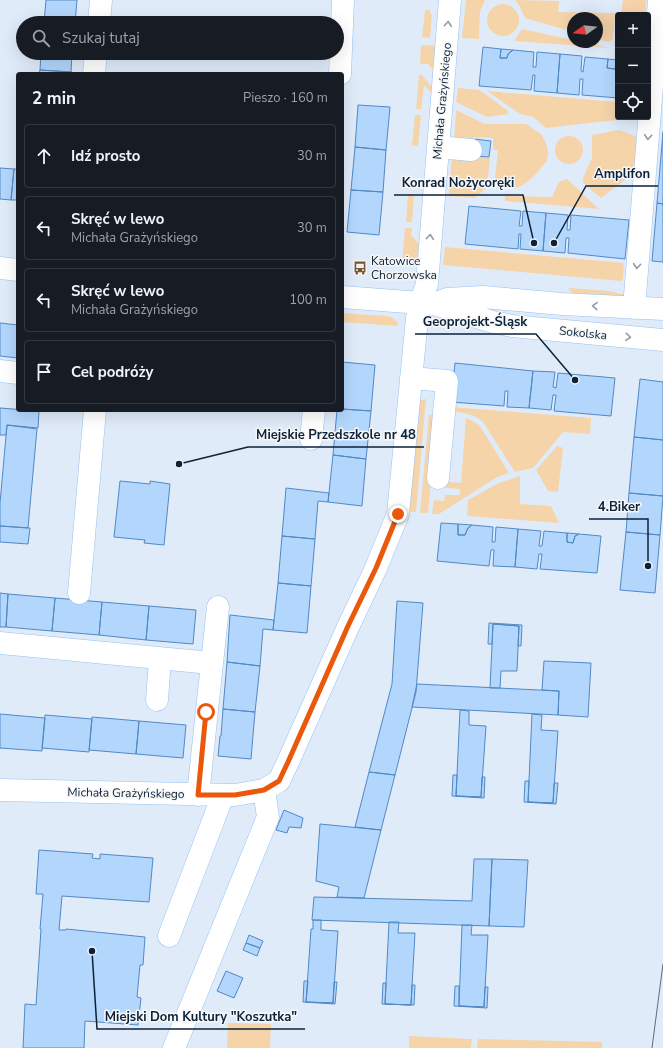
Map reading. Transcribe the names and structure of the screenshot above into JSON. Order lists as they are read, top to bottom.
{
  "streets": {
    "street": ["Michała Grażyńskiego", "Sokolska"]
  },
  "crossings": [
    ["Michała Grażyńskiego", "Sokolska"]
  ],
  "places": {
    "other": [
      "Konrad Nożycoręki",
      "Amplifon",
      "Geoprojekt-Śląsk",
      "Miejskie Przedszkole nr 48",
      "4.Biker",
      "Miejski Dom Kultury \"Koszutka\""
    ],
    "bus stop": ["Katowice Chorzowska"]
  },
  "north": "left",
  "page": {
    "map_buttons": ["+", "−"],
    "search": "Szukaj tutaj",
    "heading": ["2 min", "Pieszo · 160 m"],
    "list": [
      ["Idź prosto", "30 m"],
      ["Skręć w lewo", "Michała Grażyńskiego", "30 m"],
      ["Skręć w lewo", "Michała Grażyńskiego", "100 m"],
      "Cel podróży"
    ]
  }
}
